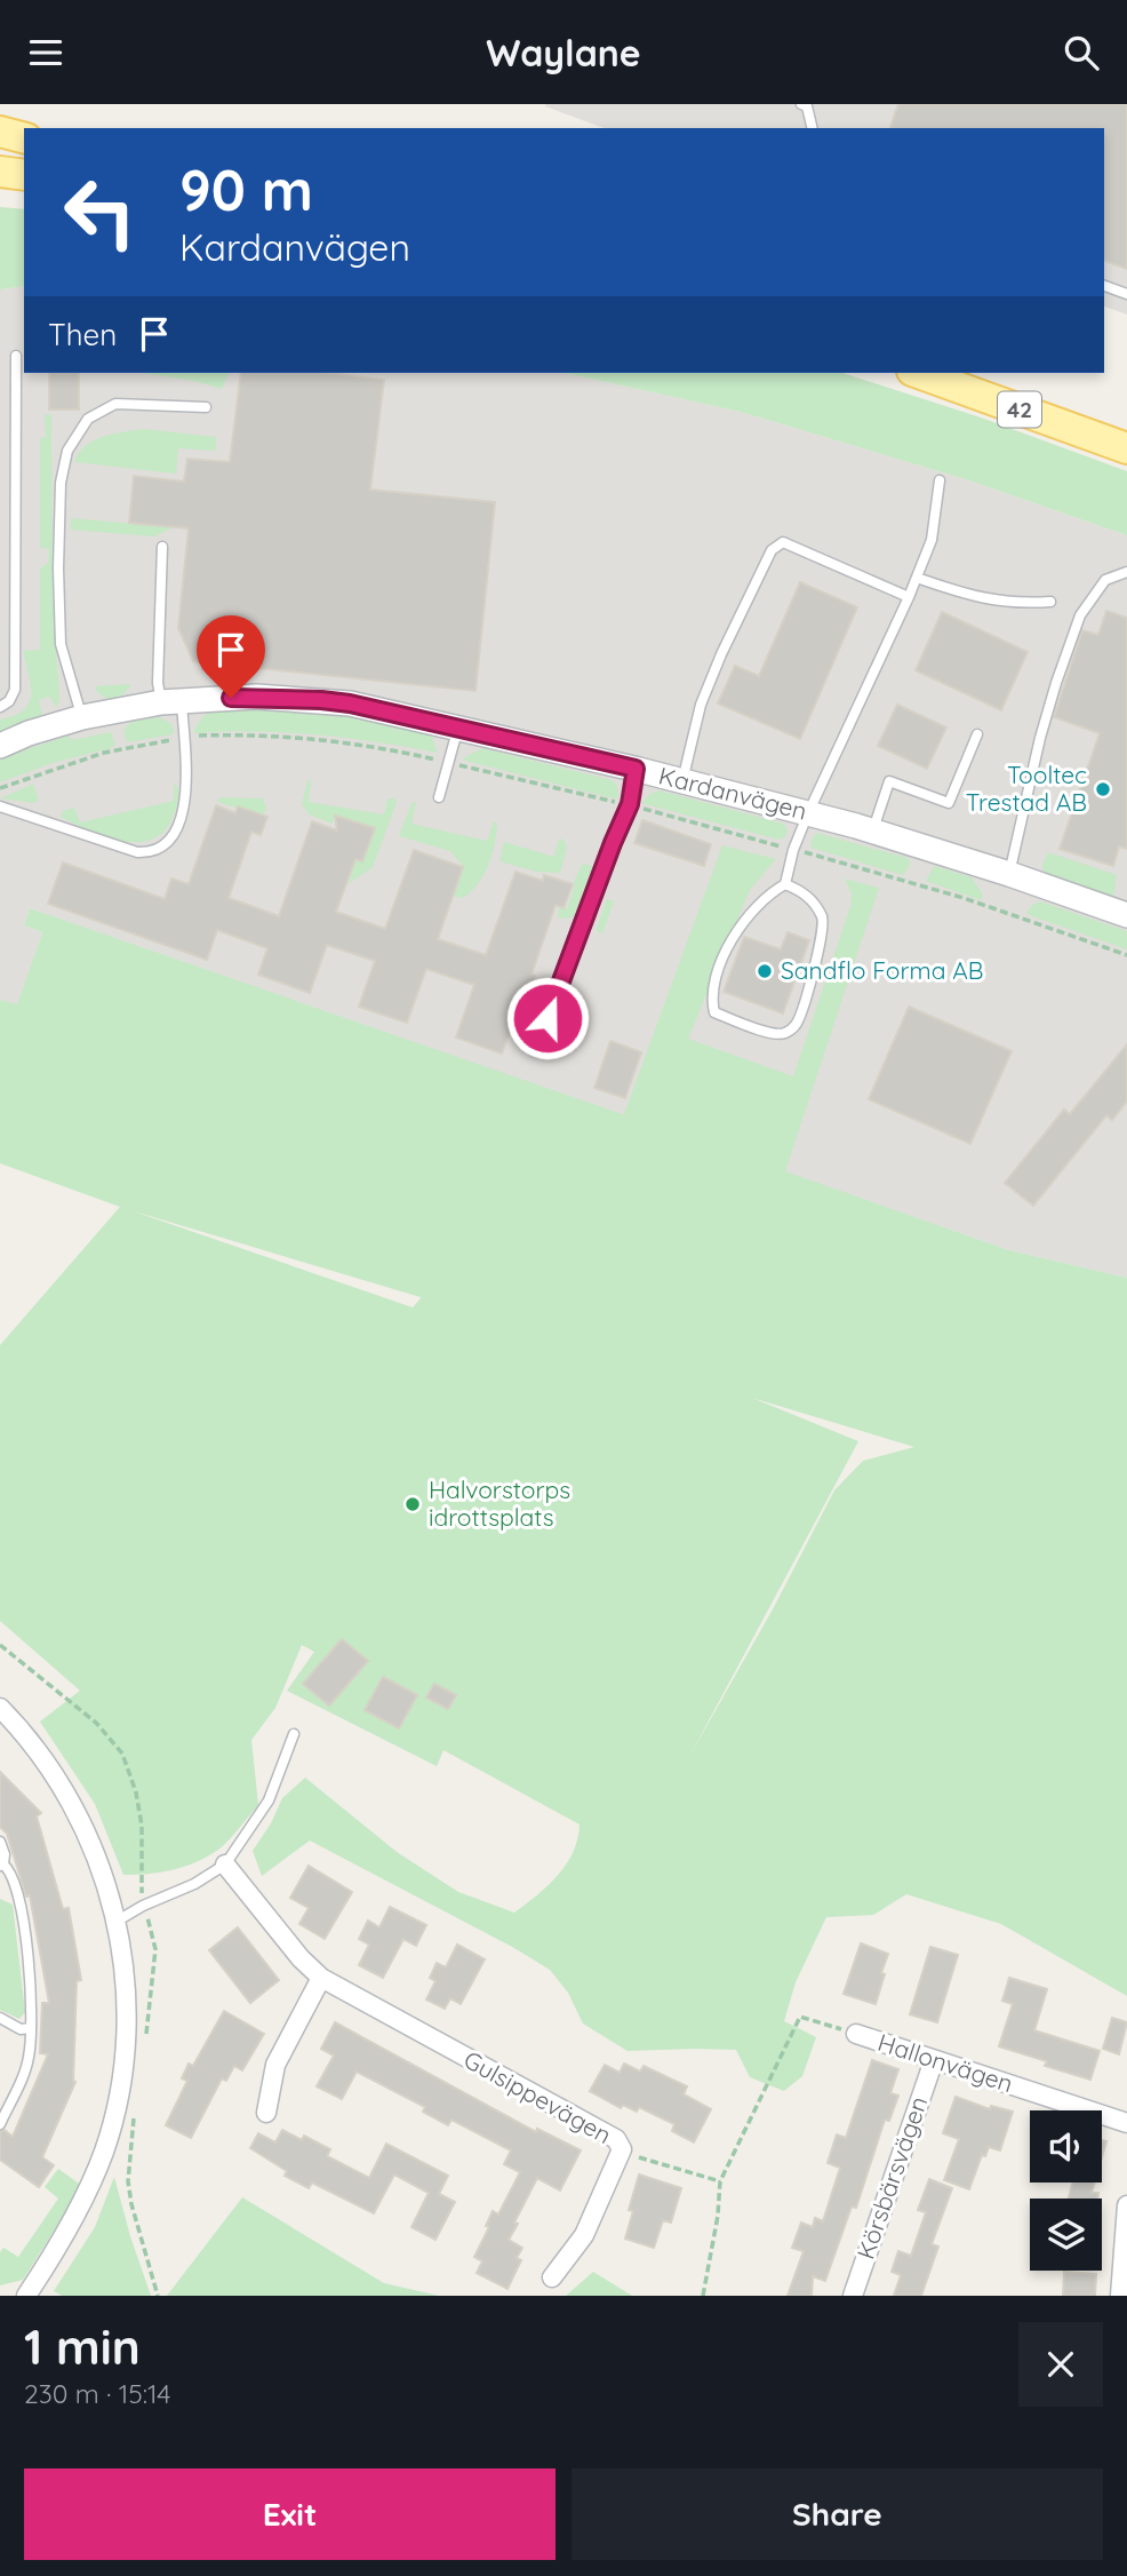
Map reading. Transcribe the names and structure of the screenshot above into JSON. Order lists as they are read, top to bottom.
{
  "streets": {
    "main road": ["42"],
    "street": [
      "Kardanvägen",
      "Hallonvägen",
      "Gulsippevägen",
      "Körsbärsvägen"
    ]
  },
  "crossings": [
    ["Hallonvägen", "Körsbärsvägen"]
  ],
  "places": ["Tooltec Trestad AB", "Sandflo Forma AB", "Halvorstorps idrottsplats"],
  "page": {
    "header": "Waylane",
    "turn": ["90 m", "Kardanvägen"],
    "then": "Then",
    "heading": ["1 min", "230 m · 15:14"],
    "buttons": ["Exit", "Share"]
  }
}
